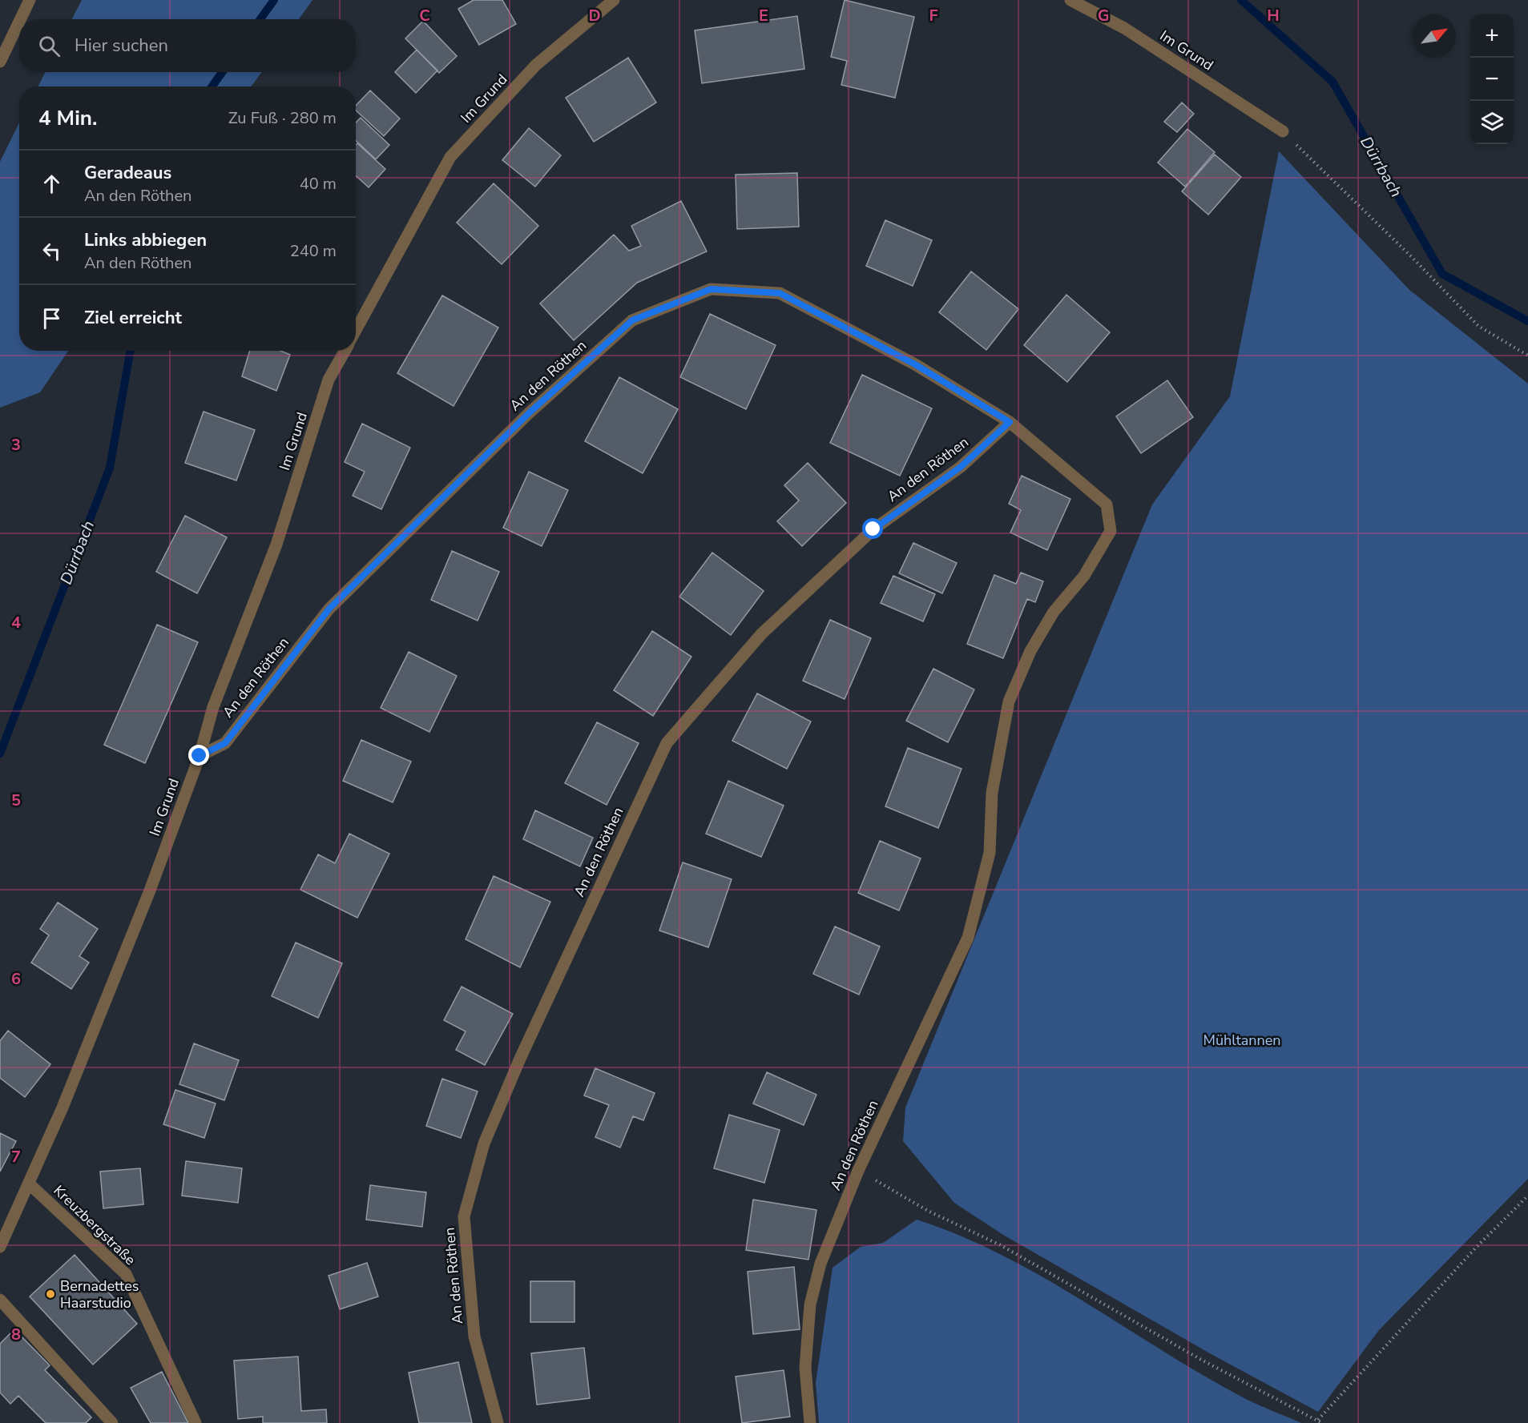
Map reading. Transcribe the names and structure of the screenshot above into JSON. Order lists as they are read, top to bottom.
{
  "streets": {
    "street": ["Im Grund", "An den Röthen", "Kreuzbergstraße"]
  },
  "crossings": [
    ["Im Grund", "An den Röthen"],
    ["Im Grund", "Kreuzbergstraße"]
  ],
  "water": ["Dürrbach"],
  "parks": ["Mühltannen"],
  "places": ["Bernadettes Haarstudio"],
  "north": "top right",
  "page": {
    "map_buttons": ["+", "−"],
    "search": "Hier suchen",
    "heading": ["4 Min.", "Zu Fuß · 280 m"],
    "list": [
      ["Geradeaus", "An den Röthen", "40 m"],
      ["Links abbiegen", "An den Röthen", "240 m"],
      "Ziel erreicht"
    ]
  },
  "grid": {
    "columns": [
      "C",
      "D",
      "E",
      "F",
      "G",
      "H"
    ],
    "rows": [
      "3",
      "4",
      "5",
      "6",
      "7",
      "8"
    ]
  }
}
